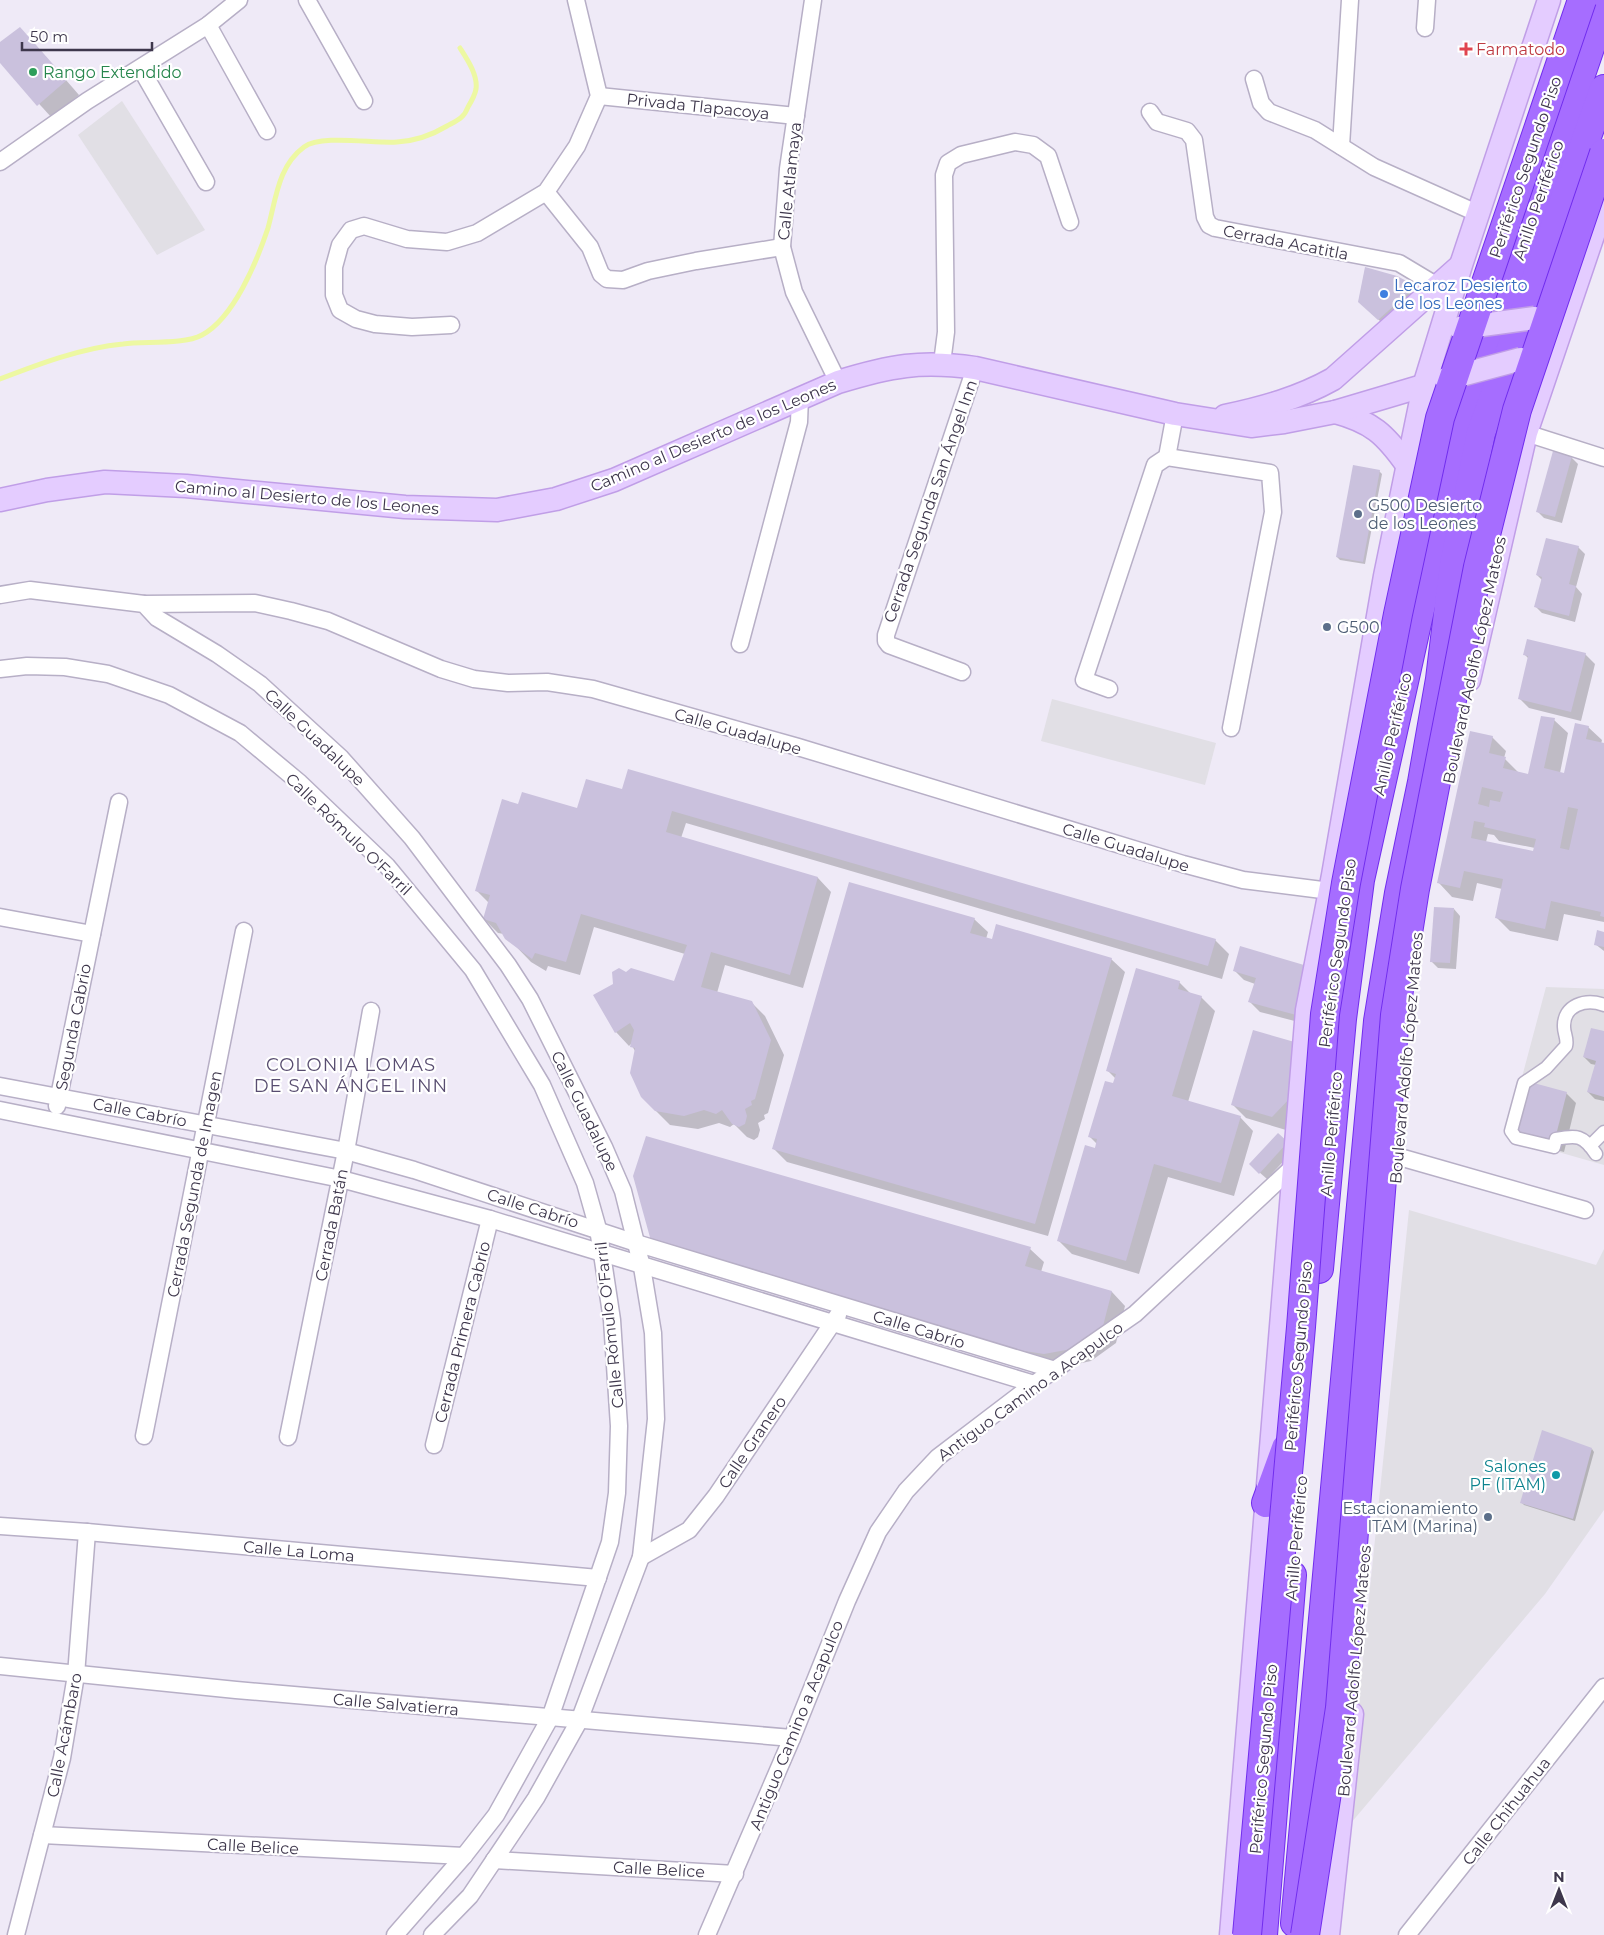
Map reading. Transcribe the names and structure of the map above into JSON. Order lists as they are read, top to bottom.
{
  "streets": {
    "highway": ["Periférico Segundo Piso", "Anillo Periférico"],
    "main road": ["Camino al Desierto de los Leones", "Boulevard Adolfo López Mateos"],
    "street": [
      "Privada Tlapacoya",
      "Calle Atlamaya",
      "Cerrada Acatitla",
      "Cerrada Segunda San Ángel Inn",
      "Calle Guadalupe",
      "Calle Rómulo O'Farril",
      "Segunda Cabrio",
      "Calle Cabrío",
      "Cerrada Segunda de Imagen",
      "Cerrada Batán",
      "Cerrada Primera Cabrio",
      "Antiguo Camino a Acapulco",
      "Calle Granero",
      "Calle La Loma",
      "Calle Salvatierra",
      "Calle Acámbaro",
      "Calle Chihuahua",
      "Calle Belice"
    ]
  },
  "crossings": [
    ["Privada Tlapacoya", "Calle Atlamaya"],
    ["Calle Atlamaya", "Camino al Desierto de los Leones"],
    ["Cerrada Acatitla", "Camino al Desierto de los Leones"],
    ["Camino al Desierto de los Leones", "Cerrada Segunda San Ángel Inn"],
    ["Camino al Desierto de los Leones", "Boulevard Adolfo López Mateos"],
    ["Calle Guadalupe", "Calle Cabrío"],
    ["Calle Rómulo O'Farril", "Calle Cabrío"],
    ["Calle Rómulo O'Farril", "Calle La Loma"],
    ["Calle Rómulo O'Farril", "Calle Salvatierra"],
    ["Calle Rómulo O'Farril", "Calle Belice"],
    ["Segunda Cabrio", "Calle Cabrío"],
    ["Calle Cabrío", "Cerrada Segunda de Imagen"],
    ["Calle Cabrío", "Cerrada Batán"],
    ["Calle Cabrío", "Cerrada Primera Cabrio"],
    ["Calle Cabrío", "Antiguo Camino a Acapulco"],
    ["Calle Cabrío", "Calle Granero"],
    ["Antiguo Camino a Acapulco", "Calle Salvatierra"],
    ["Antiguo Camino a Acapulco", "Calle Belice"],
    ["Calle La Loma", "Calle Acámbaro"],
    ["Calle Salvatierra", "Calle Acámbaro"],
    ["Calle Acámbaro", "Calle Belice"]
  ],
  "districts": ["COLONIA LOMAS DE SAN ÁNGEL INN"],
  "places": {
    "health": ["Farmatodo"],
    "other": [
      "Rango Extendido",
      "Lecaroz Desierto de los Leones",
      "G500 Desierto de los Leones",
      "G500",
      "Salones PF (ITAM)",
      "Estacionamiento ITAM (Marina)"
    ]
  },
  "scale_bar": "50 m",
  "north": "top"
}
